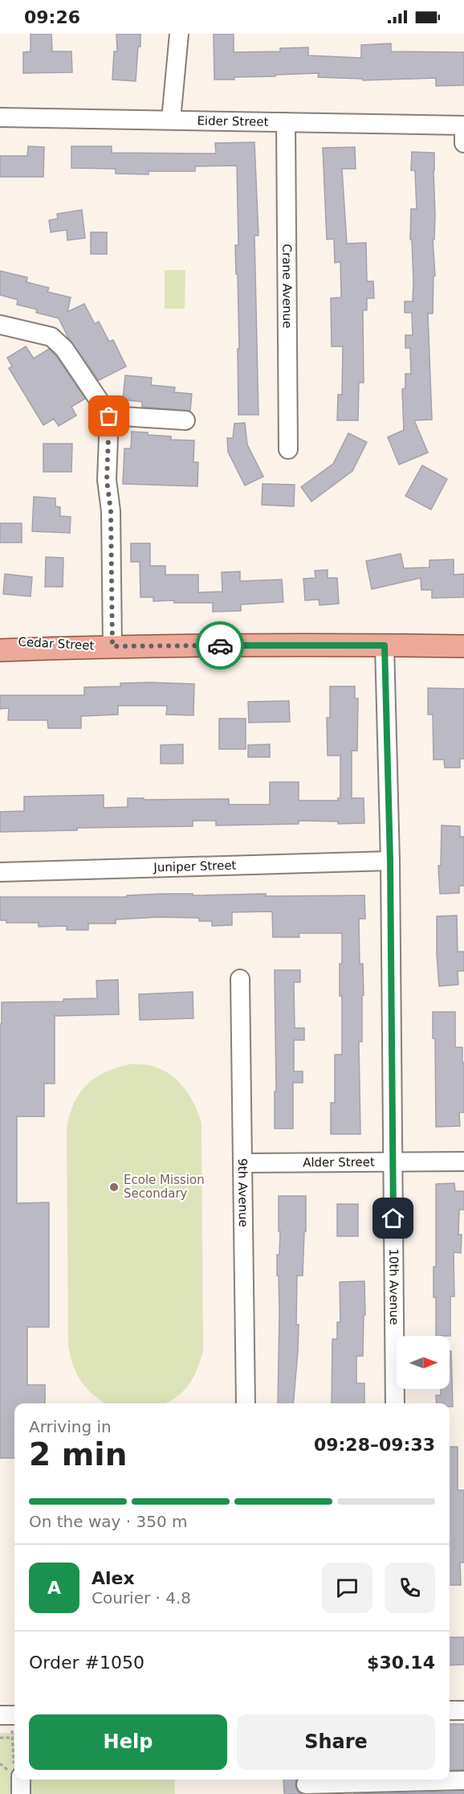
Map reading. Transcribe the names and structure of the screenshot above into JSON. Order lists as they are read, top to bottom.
{
  "streets": {
    "main road": ["Cedar Street"],
    "street": [
      "Eider Street",
      "Crane Avenue",
      "Juniper Street",
      "Alder Street",
      "9th Avenue",
      "10th Avenue"
    ]
  },
  "crossings": [
    ["Eider Street", "Crane Avenue"],
    ["Cedar Street", "10th Avenue"],
    ["Juniper Street", "10th Avenue"],
    ["Alder Street", "9th Avenue"],
    ["Alder Street", "10th Avenue"]
  ],
  "places": ["Ecole Mission Secondary"],
  "north": "right",
  "page": {
    "status": "09:26",
    "heading": ["2 min", "Arriving in", "09:28–09:33"],
    "panel": [
      "Alex",
      "Courier · 4.8",
      "Order #1050",
      "$30.14"
    ],
    "bar": "On the way · 350 m",
    "round": "A",
    "buttons": ["Help", "Share"]
  }
}
